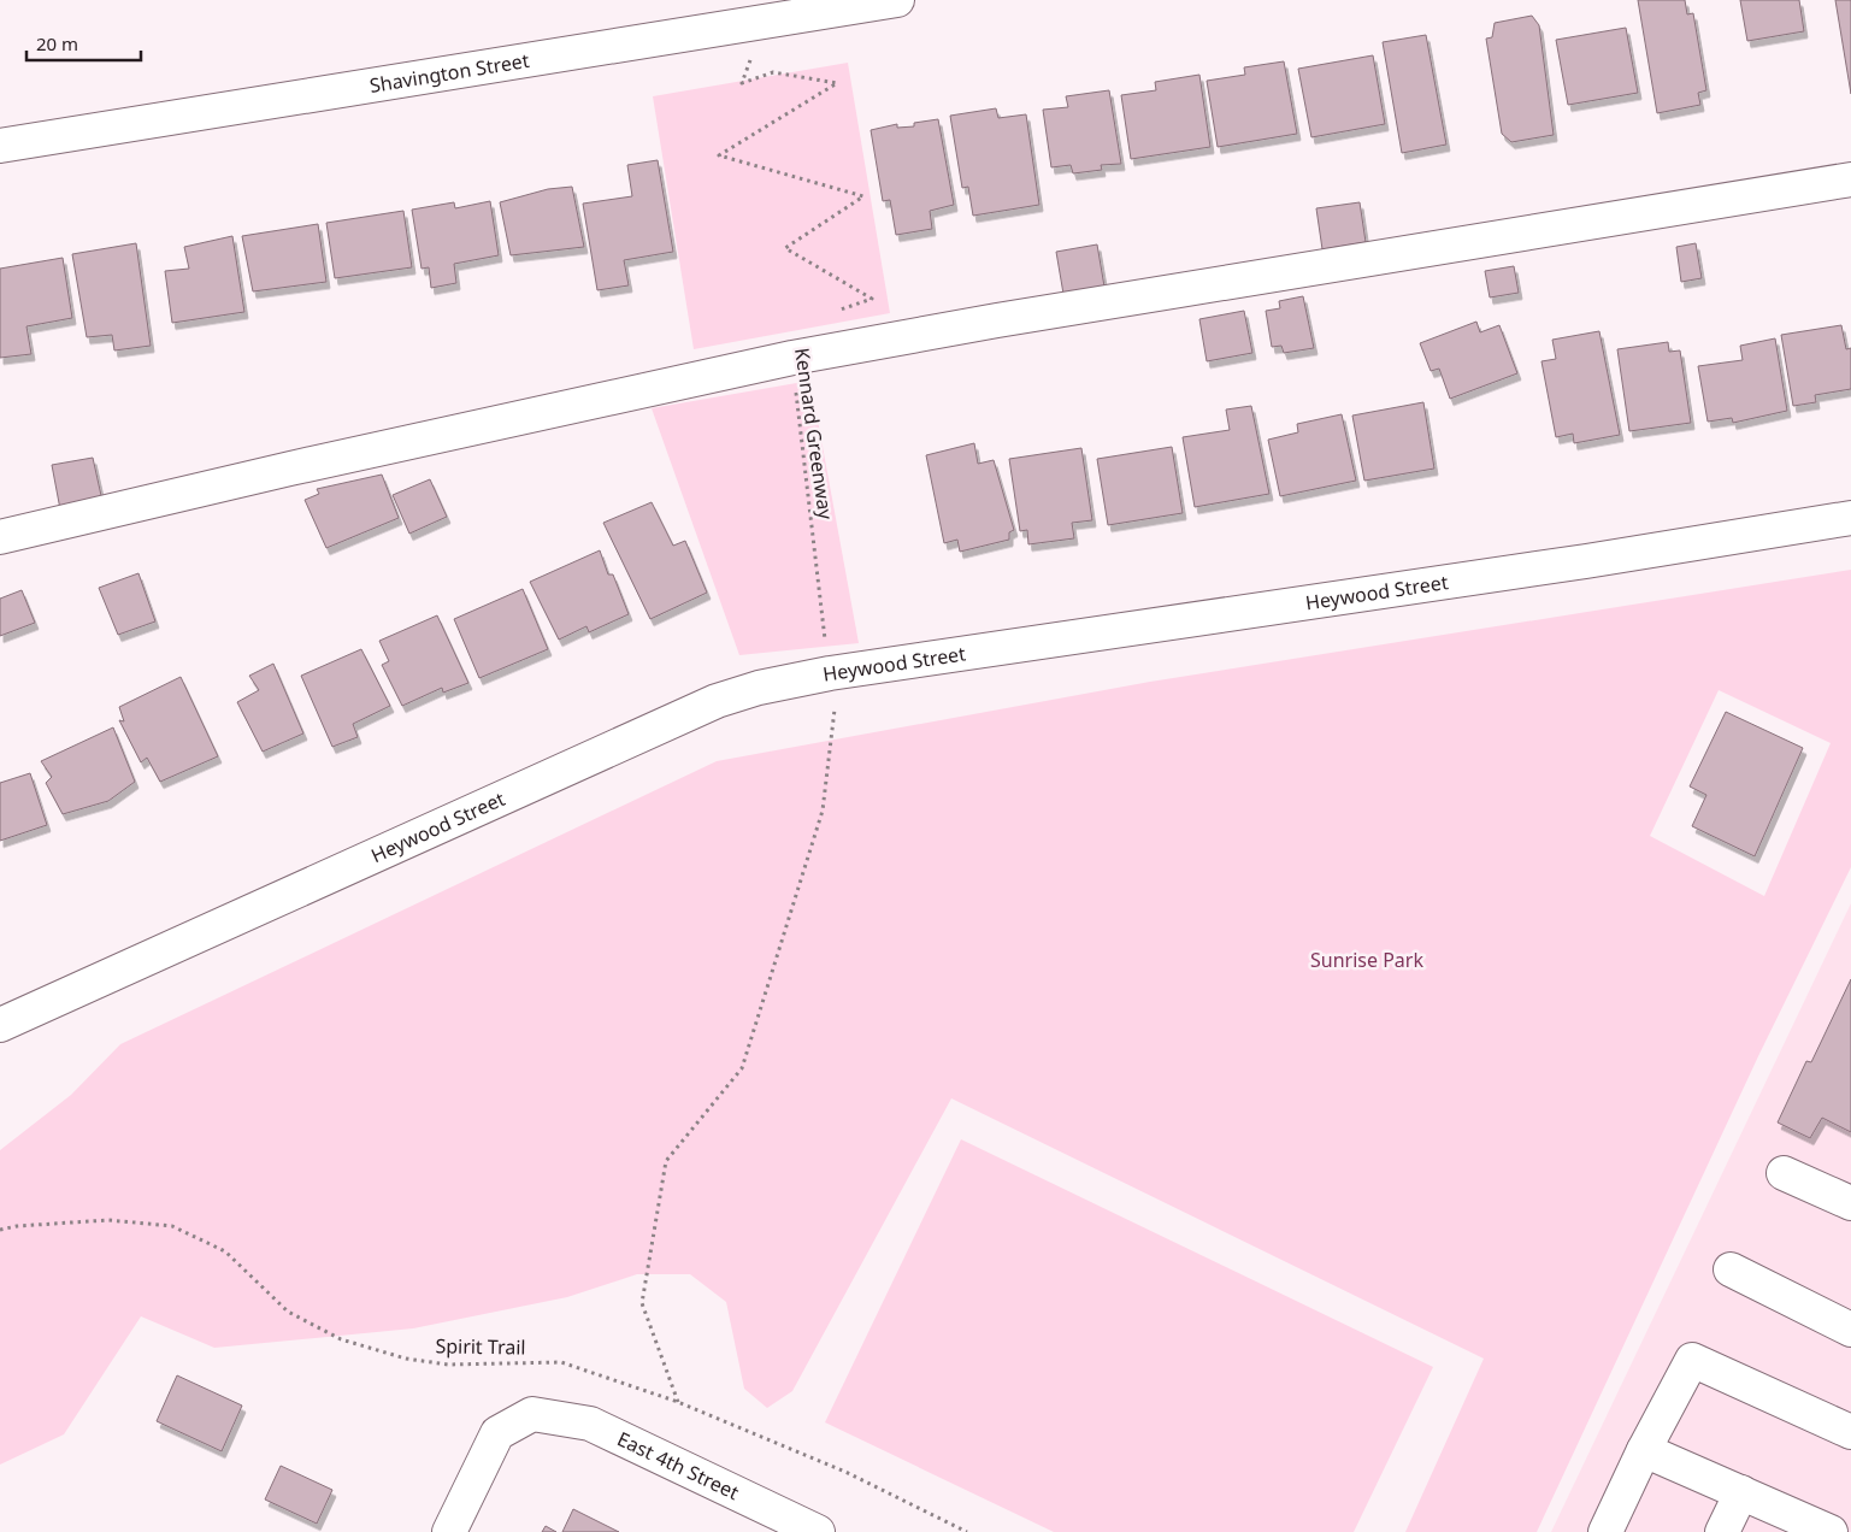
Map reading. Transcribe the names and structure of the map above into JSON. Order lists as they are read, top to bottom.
{
  "streets": {
    "street": ["Shavington Street", "Heywood Street", "East 4th Street"],
    "path": ["Kennard Greenway", "Spirit Trail"]
  },
  "parks": ["Sunrise Park"],
  "scale_bar": "20 m"
}
